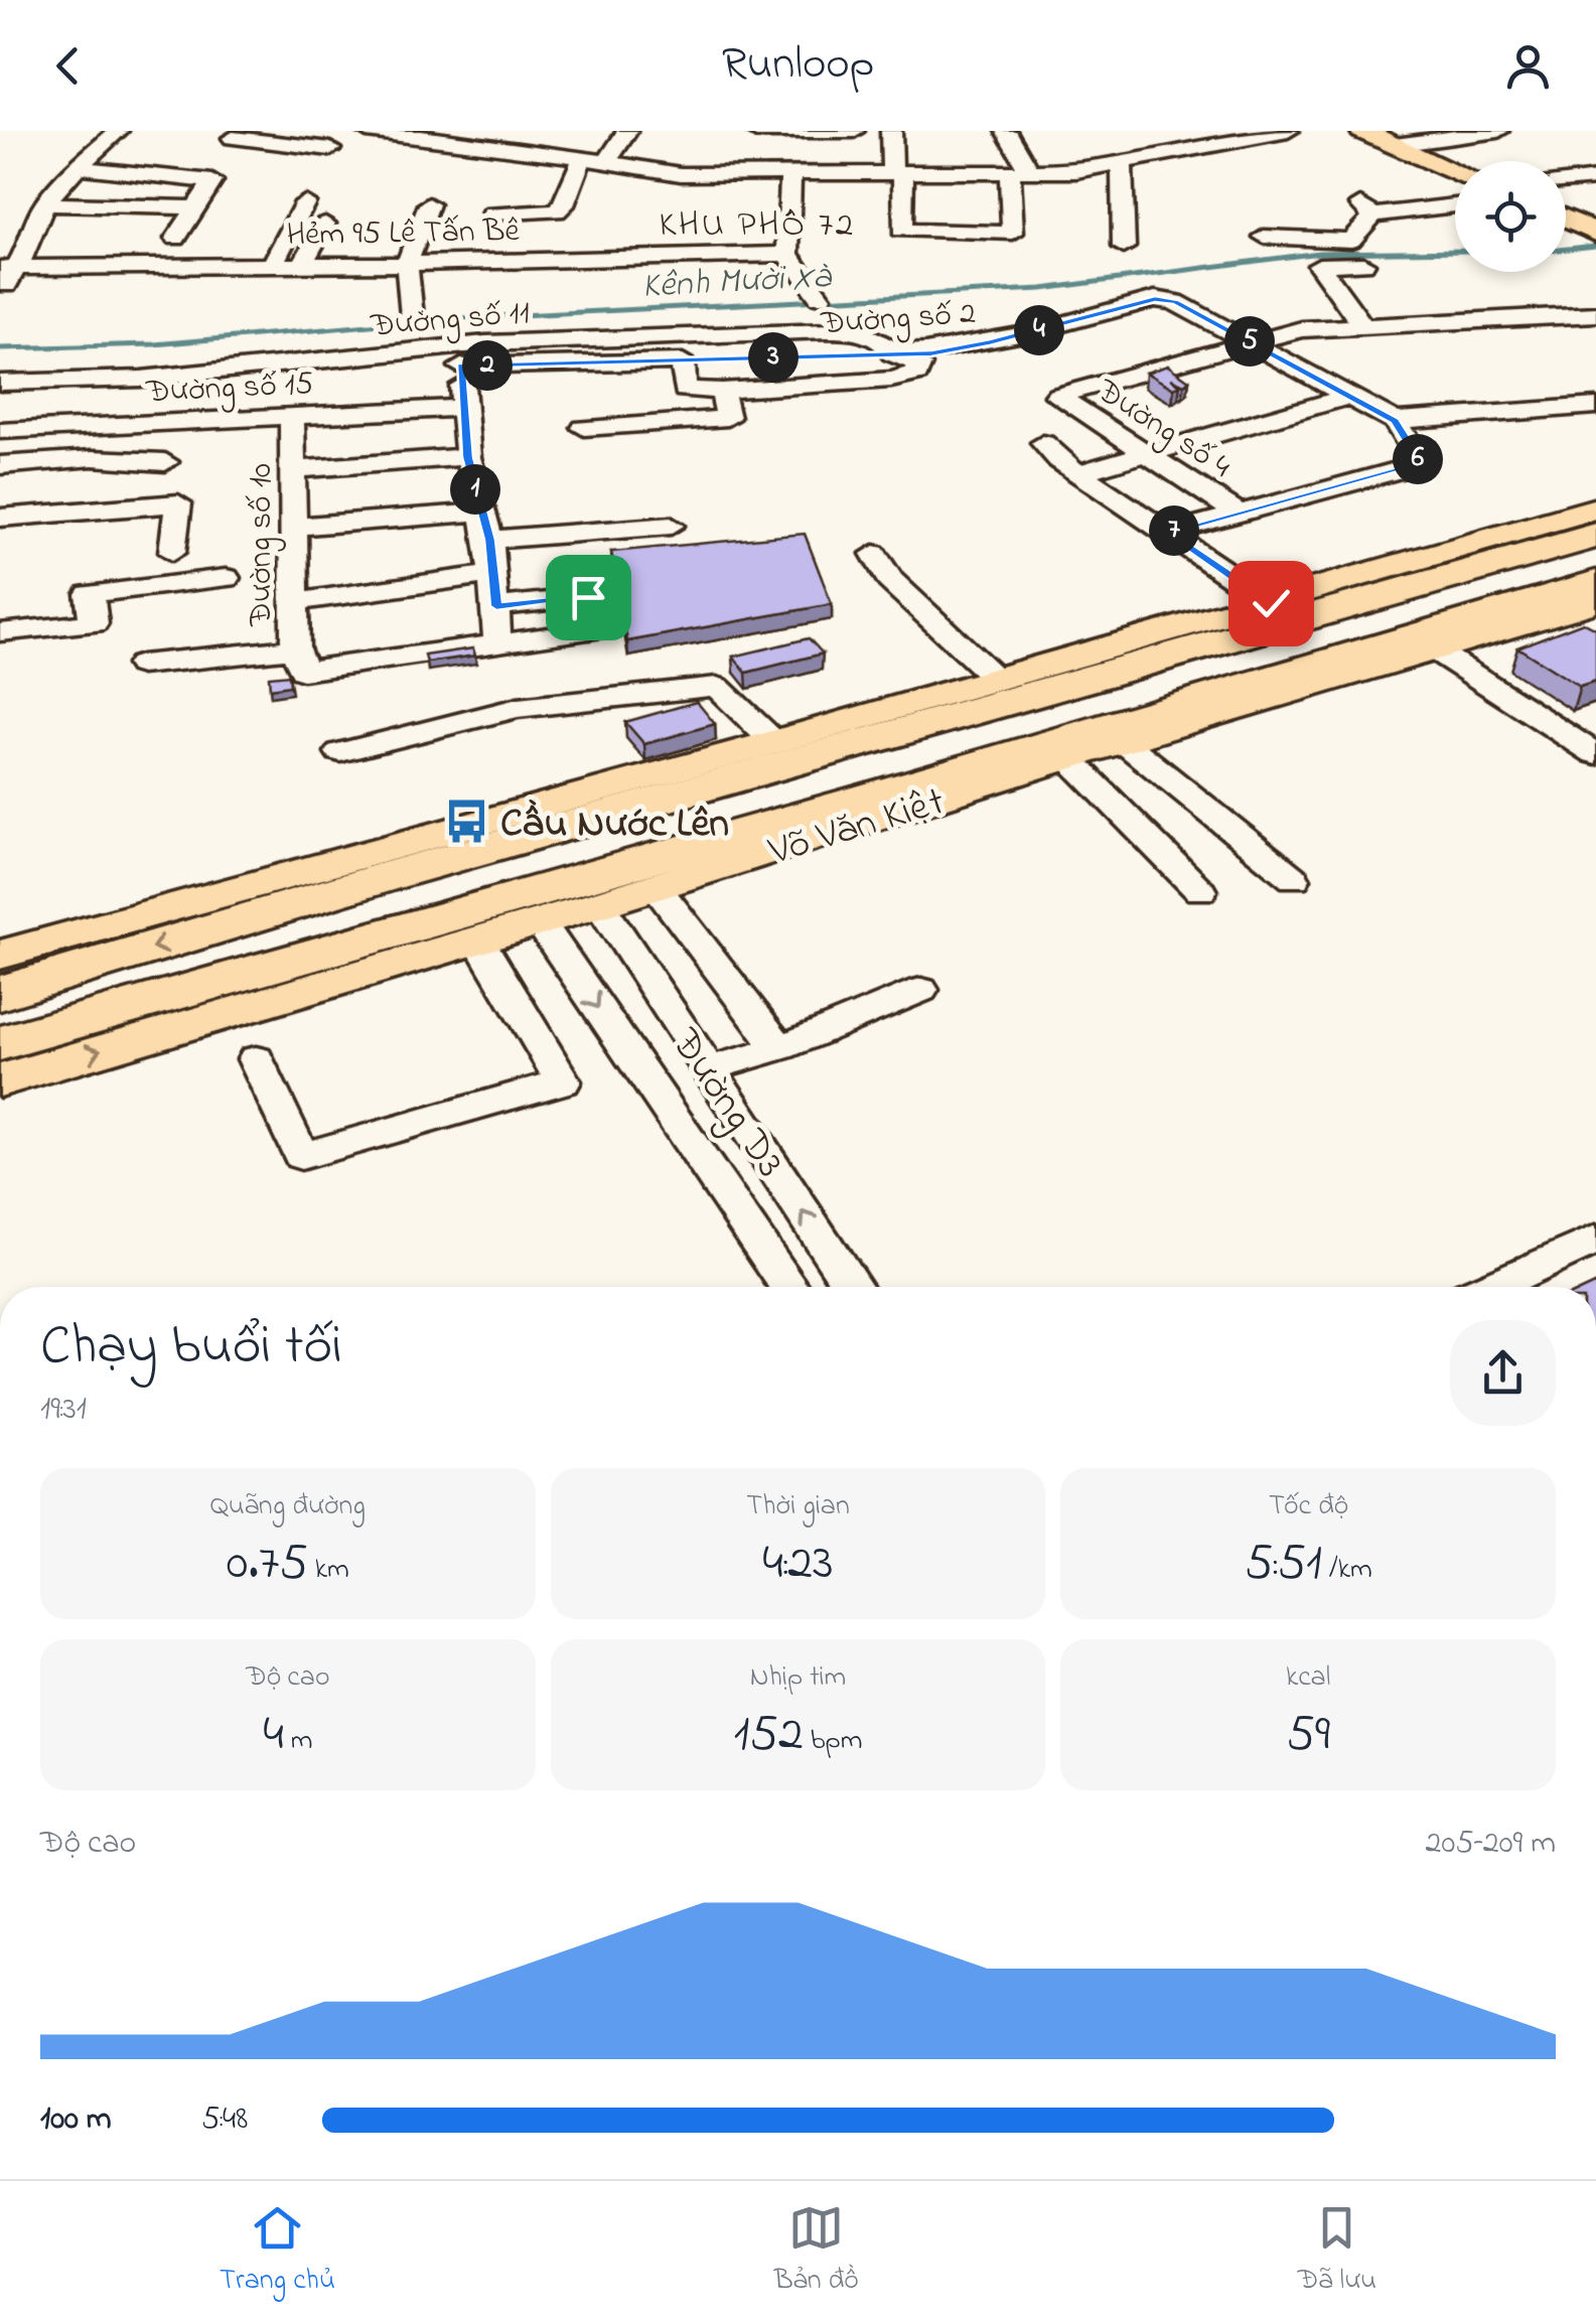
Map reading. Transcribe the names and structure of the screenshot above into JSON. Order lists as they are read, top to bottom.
{
  "streets": {
    "highway": ["Võ Văn Kiệt"],
    "street": [
      "Hẻm 95 Lê Tấn Bê",
      "Đường số 2",
      "Đường số 11",
      "Đường số 15",
      "Đường số 4",
      "Đường số 10",
      "Đường D3"
    ]
  },
  "crossings": [
    ["Đường số 2", "Đường số 11"],
    ["Đường số 2", "Đường số 4"],
    ["Đường số 15", "Đường số 10"],
    ["Võ Văn Kiệt", "Đường D3"]
  ],
  "districts": ["KHU PHỐ 72"],
  "water": ["Kênh Mười Xà"],
  "places": {
    "bus stop": ["Cầu Nước Lên"]
  },
  "page": {
    "header": "Runloop",
    "pins": [
      "4",
      "5",
      "3",
      "2",
      "6",
      "1",
      "7"
    ],
    "heading": ["Chạy buổi tối", "19:31"],
    "stats": [
      ["Quãng đường", "0.75 km"],
      ["Thời gian", "4:23"],
      ["Tốc độ", "5:51 /km"],
      ["Độ cao", "4 m"],
      ["Nhịp tim", "152 bpm"],
      ["kcal", "59"]
    ],
    "chart": ["Độ cao", "205–209 m"],
    "list": [
      {
        "name": "100 m",
        "note": "5:48"
      }
    ],
    "tabs": ["Trang chủ", "Bản đồ", "Đã lưu"]
  }
}
